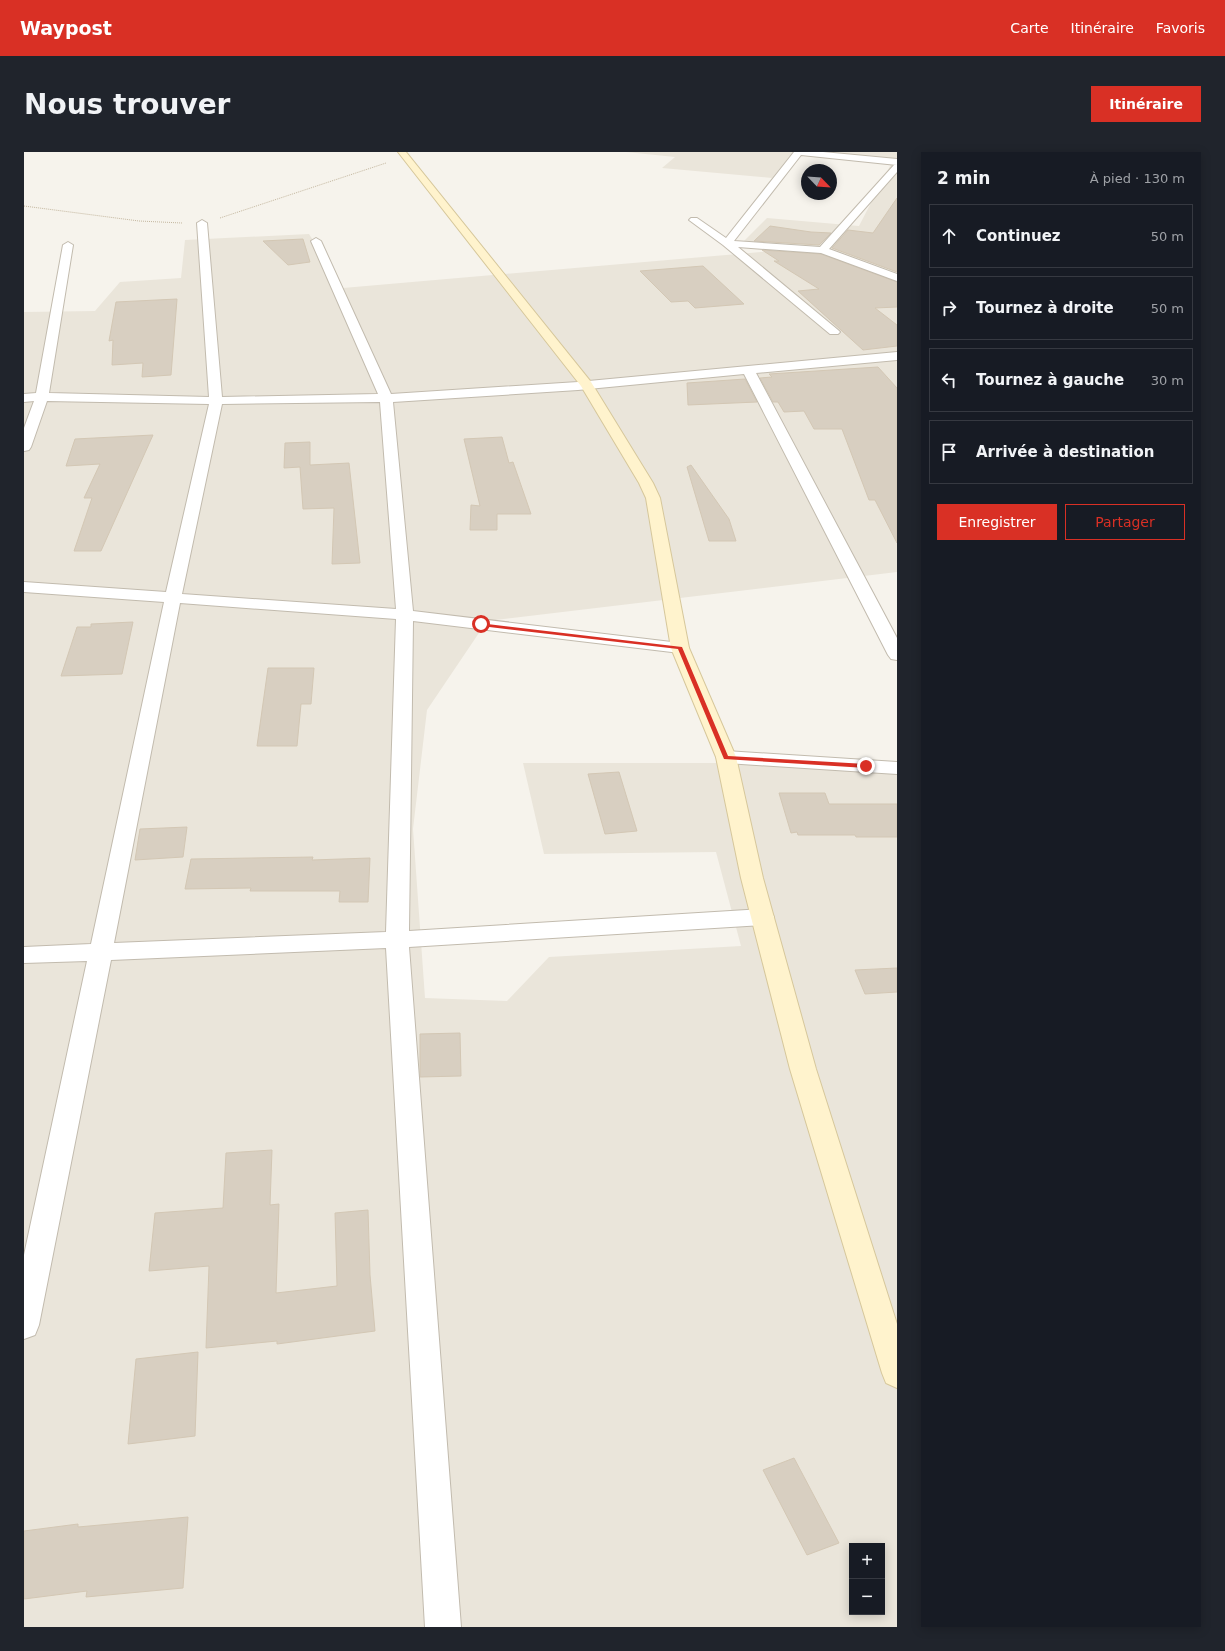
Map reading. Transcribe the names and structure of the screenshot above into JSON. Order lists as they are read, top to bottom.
{
  "north": "bottom right",
  "page": {
    "header": "Waypost",
    "nav": ["Carte", "Itinéraire", "Favoris"],
    "buttons": [
      "Itinéraire",
      ["Enregistrer", "Partager"]
    ],
    "title": "Nous trouver",
    "heading": ["2 min", "À pied · 130 m"],
    "list": [
      ["Continuez", "50 m"],
      ["Tournez à droite", "50 m"],
      ["Tournez à gauche", "30 m"],
      "Arrivée à destination"
    ],
    "map_buttons": ["+", "−"]
  }
}
